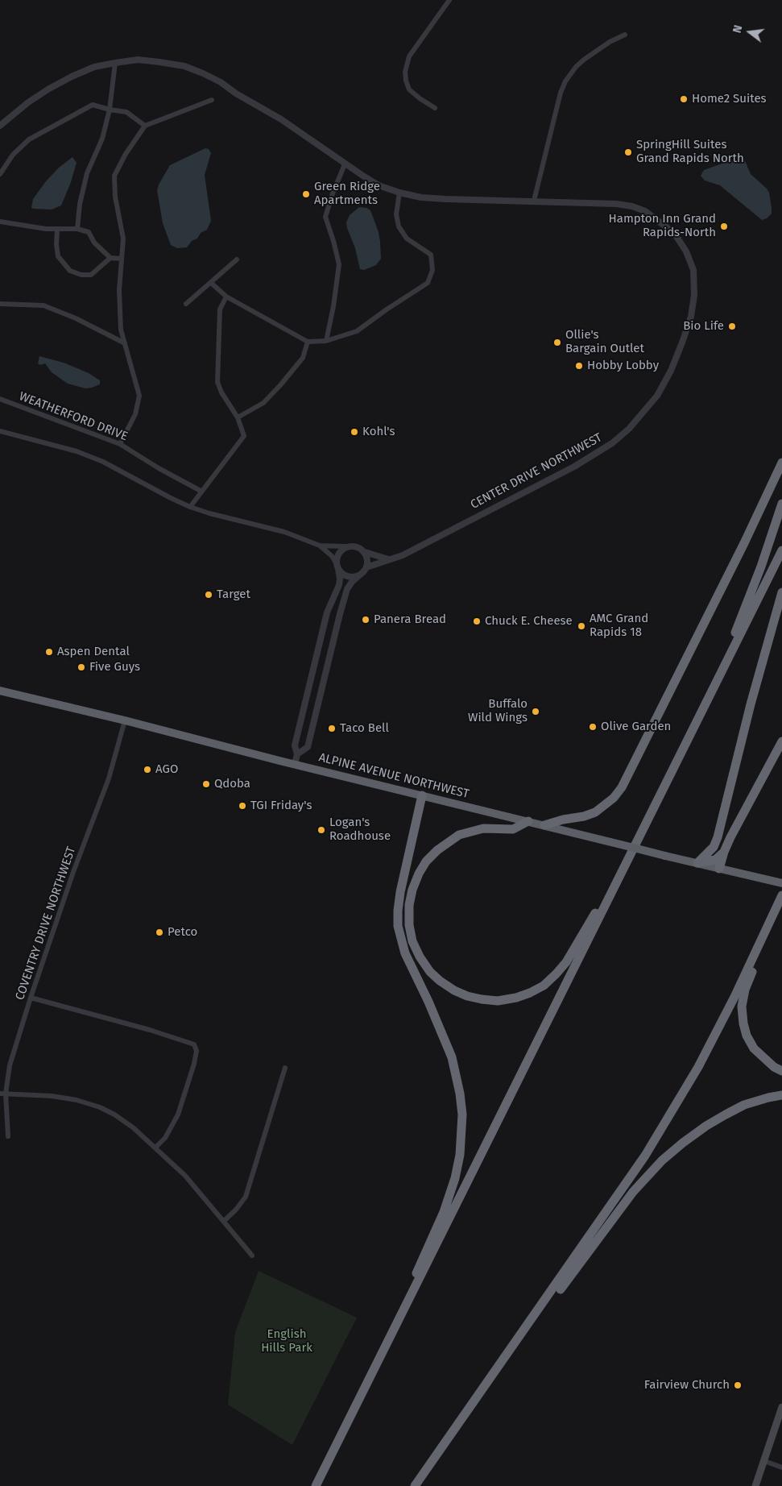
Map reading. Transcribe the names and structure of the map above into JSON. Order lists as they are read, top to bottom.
{
  "streets": {
    "highway": ["ALPINE AVENUE NORTHWEST"],
    "street": ["WEATHERFORD DRIVE", "CENTER DRIVE NORTHWEST", "COVENTRY DRIVE NORTHWEST"]
  },
  "crossings": [
    ["ALPINE AVENUE NORTHWEST", "COVENTRY DRIVE NORTHWEST"]
  ],
  "parks": ["English Hills Park"],
  "places": [
    "Home2 Suites",
    "SpringHill Suites Grand Rapids North",
    "Green Ridge Apartments",
    "Hampton Inn Grand Rapids-North",
    "Bio Life",
    "Ollie's Bargain Outlet",
    "Hobby Lobby",
    "Kohl's",
    "Target",
    "Panera Bread",
    "Chuck E. Cheese",
    "AMC Grand Rapids 18",
    "Aspen Dental",
    "Five Guys",
    "Buffalo Wild Wings",
    "Olive Garden",
    "Taco Bell",
    "AGO",
    "Qdoba",
    "TGI Friday's",
    "Logan's Roadhouse",
    "Petco",
    "Fairview Church"
  ],
  "north": "left"
}
